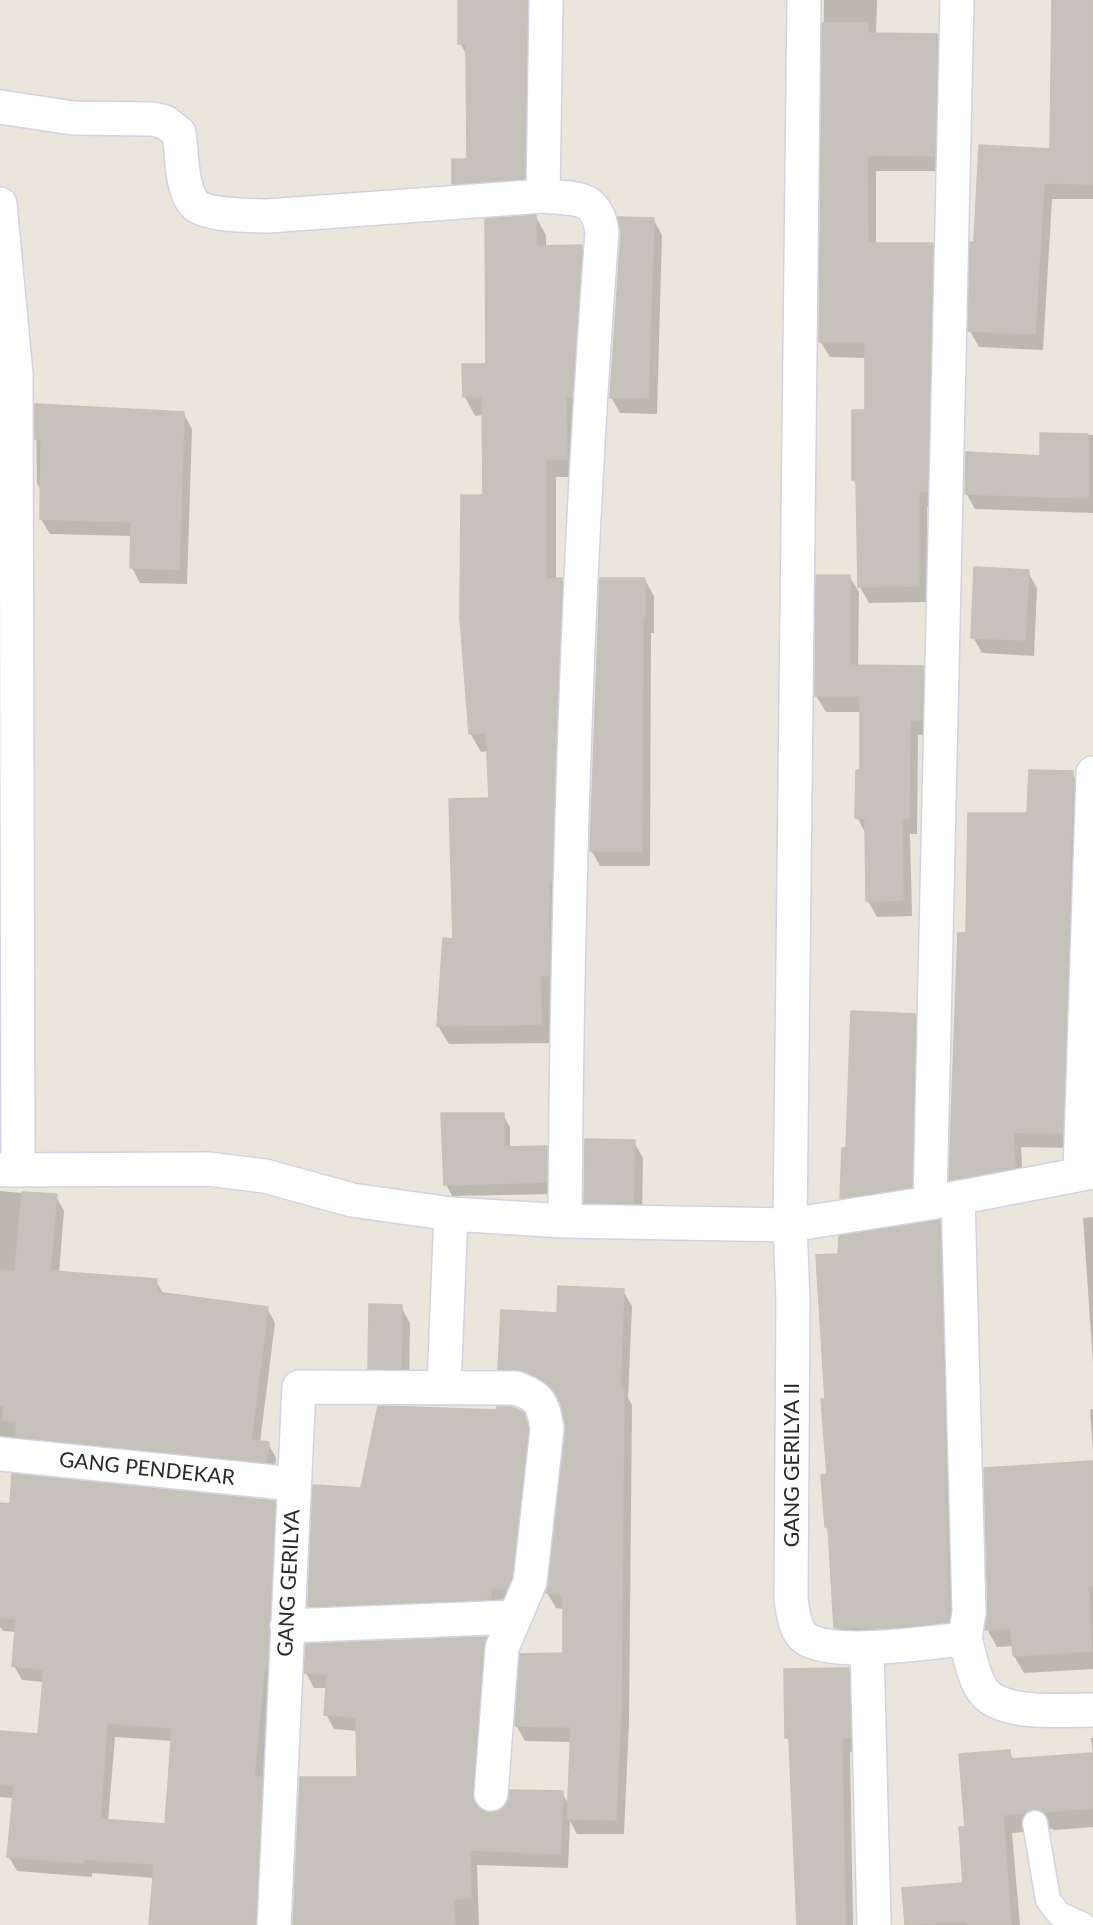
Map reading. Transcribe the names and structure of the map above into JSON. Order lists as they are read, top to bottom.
{
  "streets": {
    "street": ["GANG GERILYA II", "GANG PENDEKAR", "GANG GERILYA"]
  },
  "crossings": [
    ["GANG PENDEKAR", "GANG GERILYA"]
  ]
}
